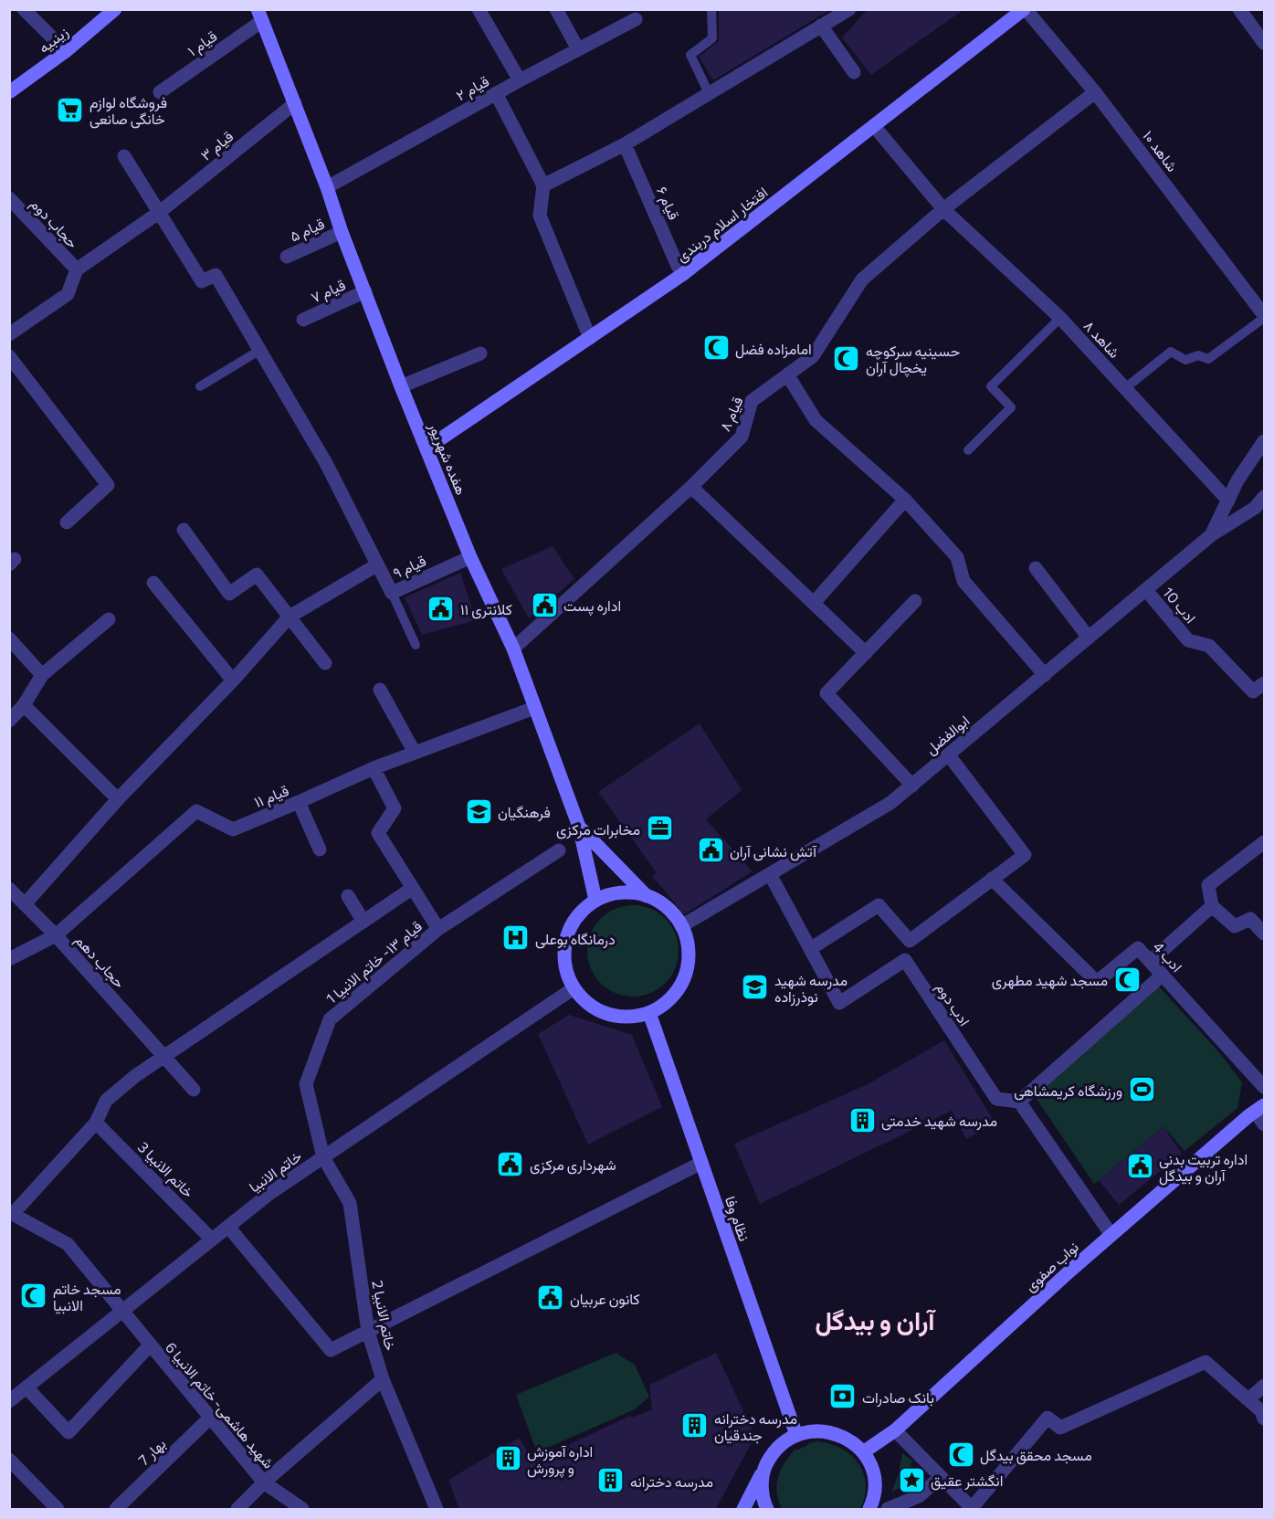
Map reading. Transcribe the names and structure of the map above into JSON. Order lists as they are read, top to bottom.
{
  "streets": {
    "main road": [
      "زینبیه",
      "افتخار اسلام دربندی",
      "هفده شهریور",
      "نظام وفا",
      "نواب صفوی"
    ],
    "street": [
      "قیام ۱",
      "قیام ۲",
      "قیام ۳",
      "شاهد ۱۰",
      "قیام ۶",
      "حجاب دوم",
      "قیام ۵",
      "قیام ۷",
      "شاهد ۸",
      "قیام ۸",
      "قیام ۹",
      "ادب 10",
      "ابوالفضل",
      "قیام ۱۱",
      "ادب 4",
      "حجاب دهم",
      "قیام ۱۳- خاتم الانبیا 1",
      "ادب دوم",
      "خاتم الانبیا 3",
      "خاتم الانبیا",
      "خاتم الانبیا 2",
      "شهید هاشمی- خاتم الانبیا 6",
      "بهار 7"
    ]
  },
  "crossings": [
    ["قیام ۱", "هفده شهریور"],
    ["قیام ۲", "هفده شهریور"],
    ["قیام ۳", "حجاب دوم"],
    ["قیام ۳", "هفده شهریور"],
    ["قیام ۳", "قیام ۹"],
    ["شاهد ۱۰", "افتخار اسلام دربندی"],
    ["شاهد ۱۰", "قیام ۸"],
    ["قیام ۶", "افتخار اسلام دربندی"],
    ["افتخار اسلام دربندی", "شاهد ۸"],
    ["افتخار اسلام دربندی", "هفده شهریور"],
    ["قیام ۵", "هفده شهریور"],
    ["قیام ۷", "هفده شهریور"],
    ["شاهد ۸", "قیام ۸"],
    ["قیام ۸", "هفده شهریور"],
    ["هفده شهریور", "قیام ۹"],
    ["هفده شهریور", "ابوالفضل"],
    ["هفده شهریور", "قیام ۱۱"],
    ["هفده شهریور", "خاتم الانبیا"],
    ["هفده شهریور", "نظام وفا"],
    ["ادب 10", "ابوالفضل"],
    ["ابوالفضل", "خاتم الانبیا"],
    ["ابوالفضل", "نظام وفا"],
    ["قیام ۱۱", "حجاب دهم"],
    ["قیام ۱۳- خاتم الانبیا 1", "خاتم الانبیا"],
    ["قیام ۱۳- خاتم الانبیا 1", "خاتم الانبیا 2"],
    ["خاتم الانبیا 3", "خاتم الانبیا"],
    ["خاتم الانبیا", "نظام وفا"],
    ["خاتم الانبیا", "خاتم الانبیا 2"],
    ["خاتم الانبیا", "شهید هاشمی- خاتم الانبیا 6"],
    ["شهید هاشمی- خاتم الانبیا 6", "بهار 7"]
  ],
  "districts": ["آران و بیدگل"],
  "places": {
    "supermarket": ["فروشگاه لوازم خانگی صانعی"],
    "mosque": [
      "امامزاده فضل",
      "حسینیه سرکوچه یخچال آران",
      "مسجد شهید مطهری",
      "مسجد خاتم الانبیا",
      "مسجد محقق بیدگل"
    ],
    "public building": [
      "اداره پست",
      "کلانتری ۱۱",
      "آتش نشانی آران",
      "شهرداری مرکزی",
      "اداره تربیت بدنی آران و بیدگل",
      "کانون عربیان"
    ],
    "school or university": ["فرهنگیان", "مدرسه شهید نوذرزاده"],
    "office": ["مخابرات مرکزی"],
    "hospital": ["درمانگاه بوعلی"],
    "sports": ["ورزشگاه کریمشاهی"],
    "building": [
      "مدرسه شهید خدمتی",
      "مدرسه دخترانه جندقیان",
      "اداره آموزش و پرورش",
      "مدرسه دخترانه"
    ],
    "bank": ["بانک صادرات"],
    "place": ["انگشتر عقیق"]
  }
}
